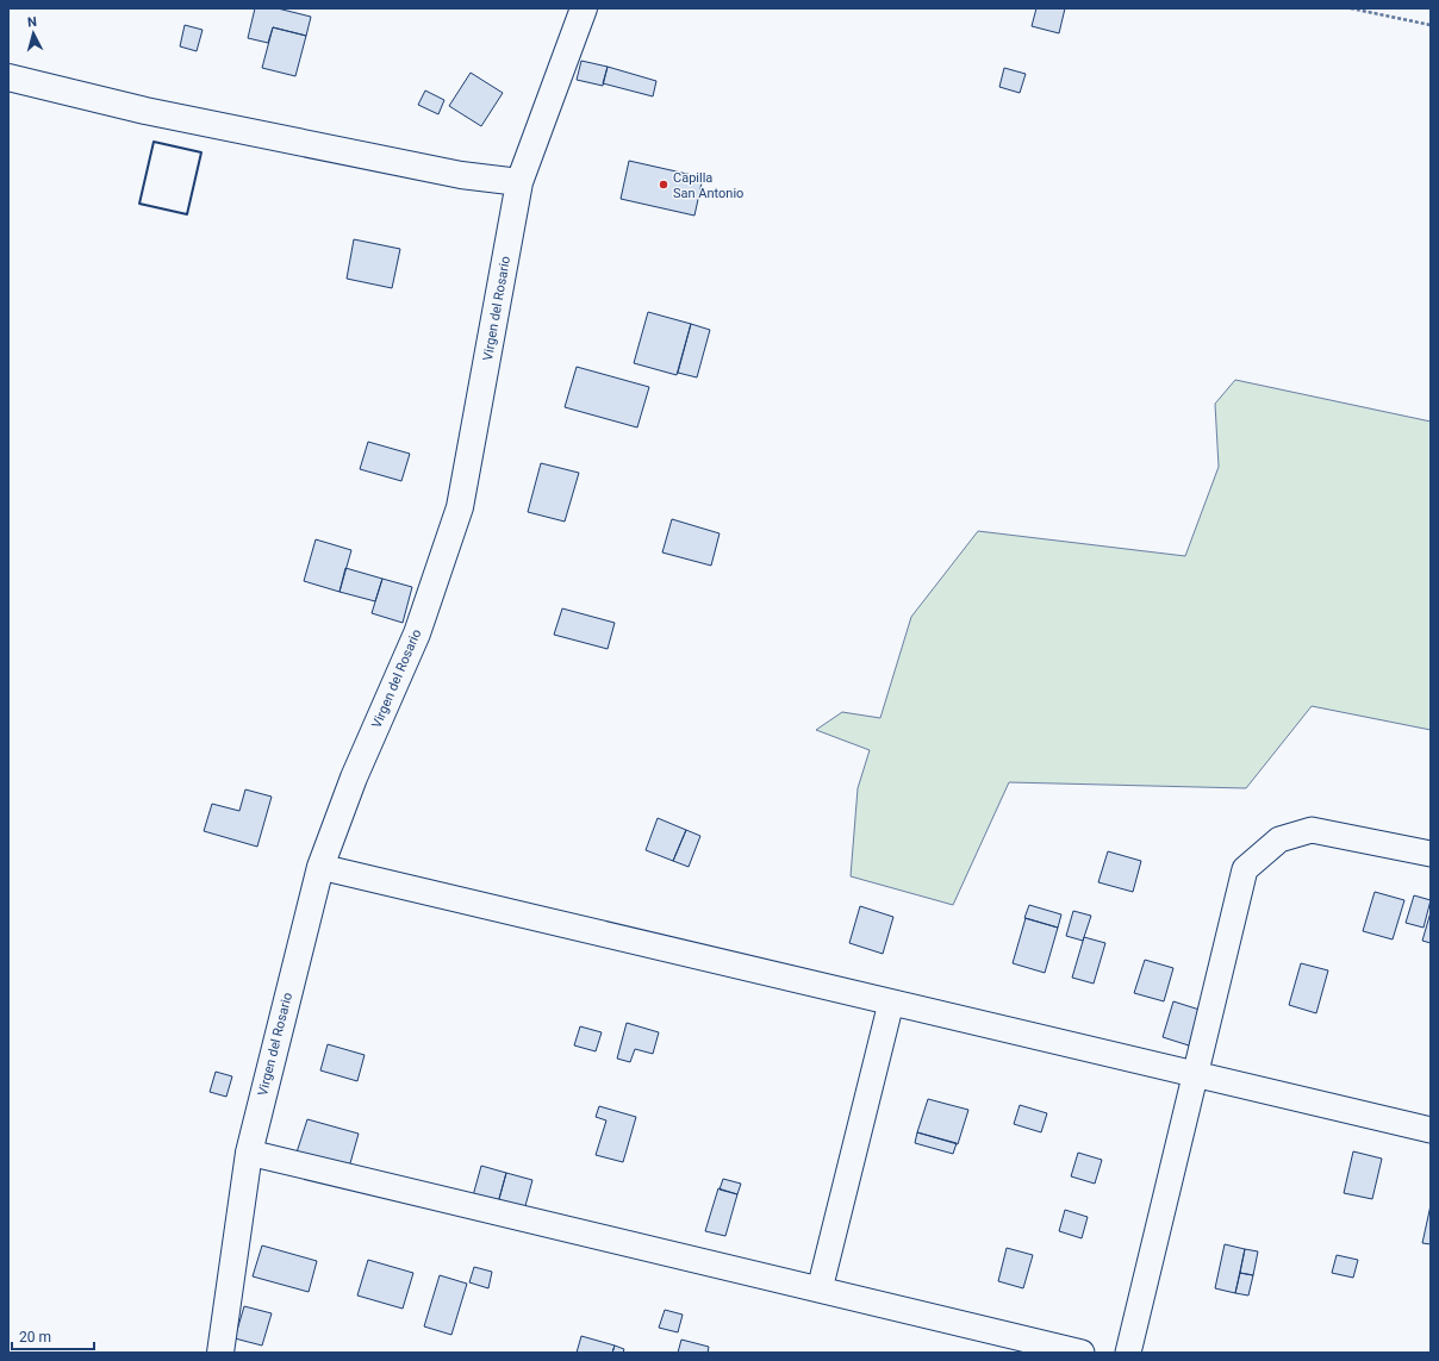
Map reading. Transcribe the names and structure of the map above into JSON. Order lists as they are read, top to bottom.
{
  "streets": {
    "street": ["Virgen del Rosario"]
  },
  "places": ["Capilla San Antonio"],
  "scale_bar": "20 m",
  "north": "top"
}
